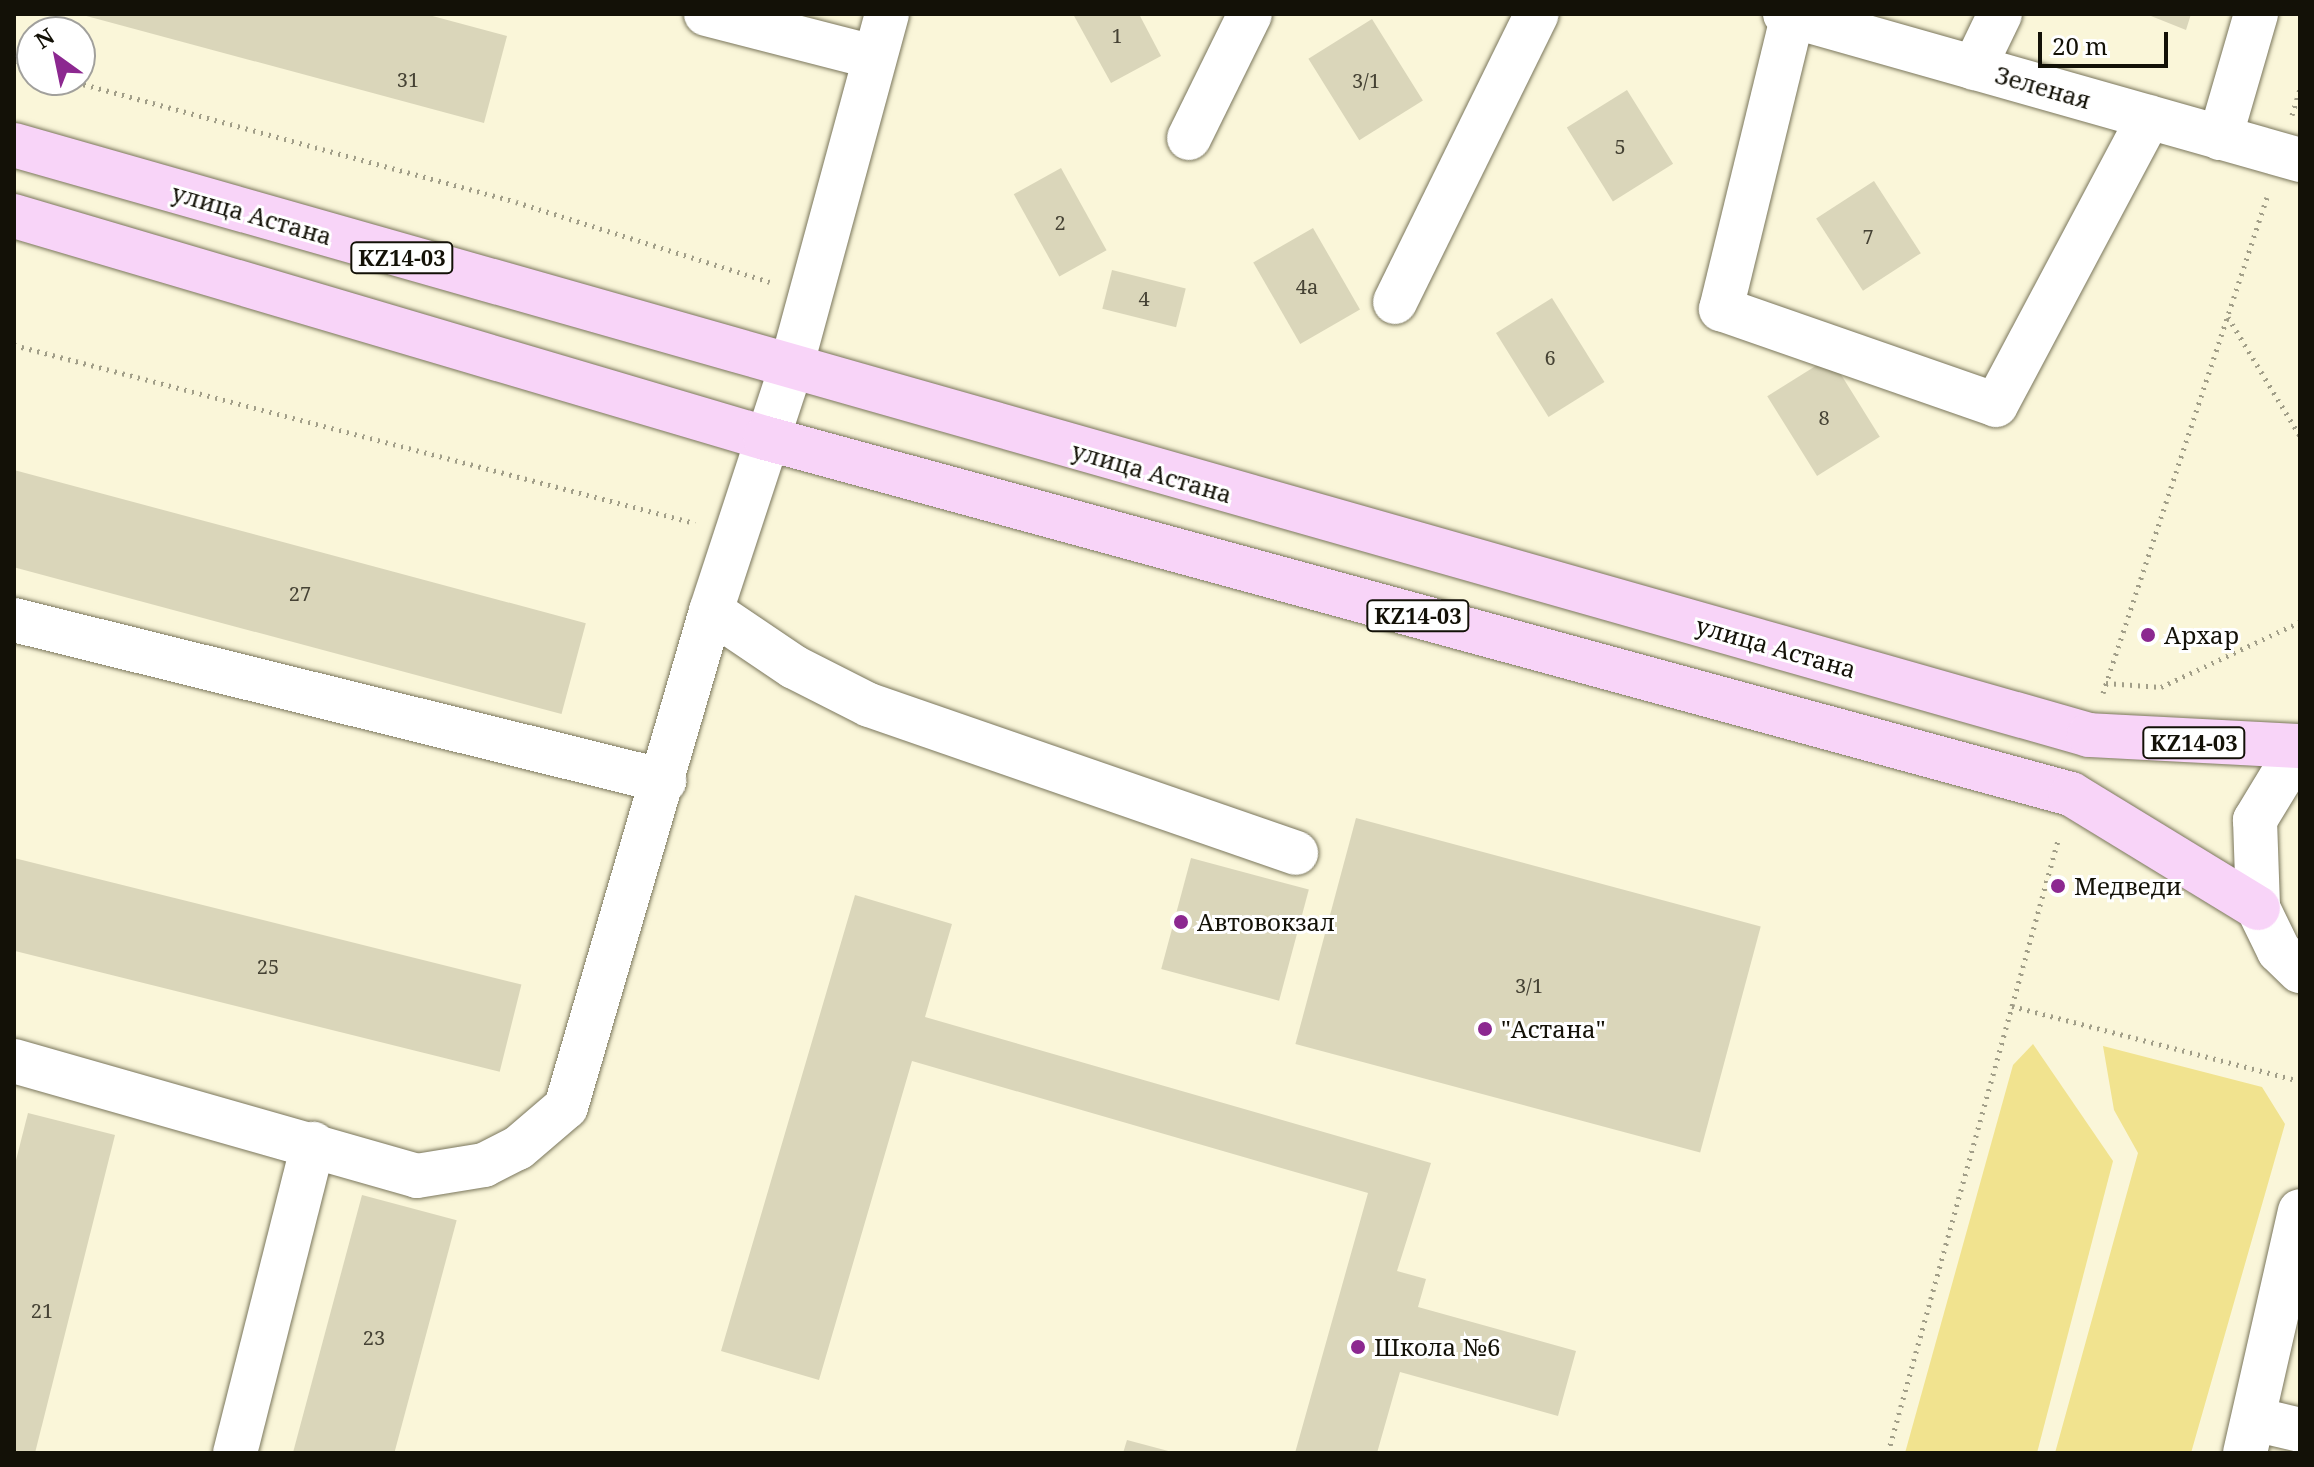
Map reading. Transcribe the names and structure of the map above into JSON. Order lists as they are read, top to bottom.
{
  "streets": {
    "main road": ["улица Астана", "KZ14-03"],
    "street": ["Зеленая"]
  },
  "places": [
    "Архар",
    "Медведи",
    "Автовокзал",
    "\"Астана\"",
    "Школа №6"
  ],
  "house_numbers": [
    "1",
    "31",
    "3/1",
    "5",
    "2",
    "7",
    "4а",
    "4",
    "6",
    "8",
    "27",
    "25",
    "3/1",
    "21",
    "23"
  ],
  "scale_bar": "20 m",
  "north": "top left"
}
